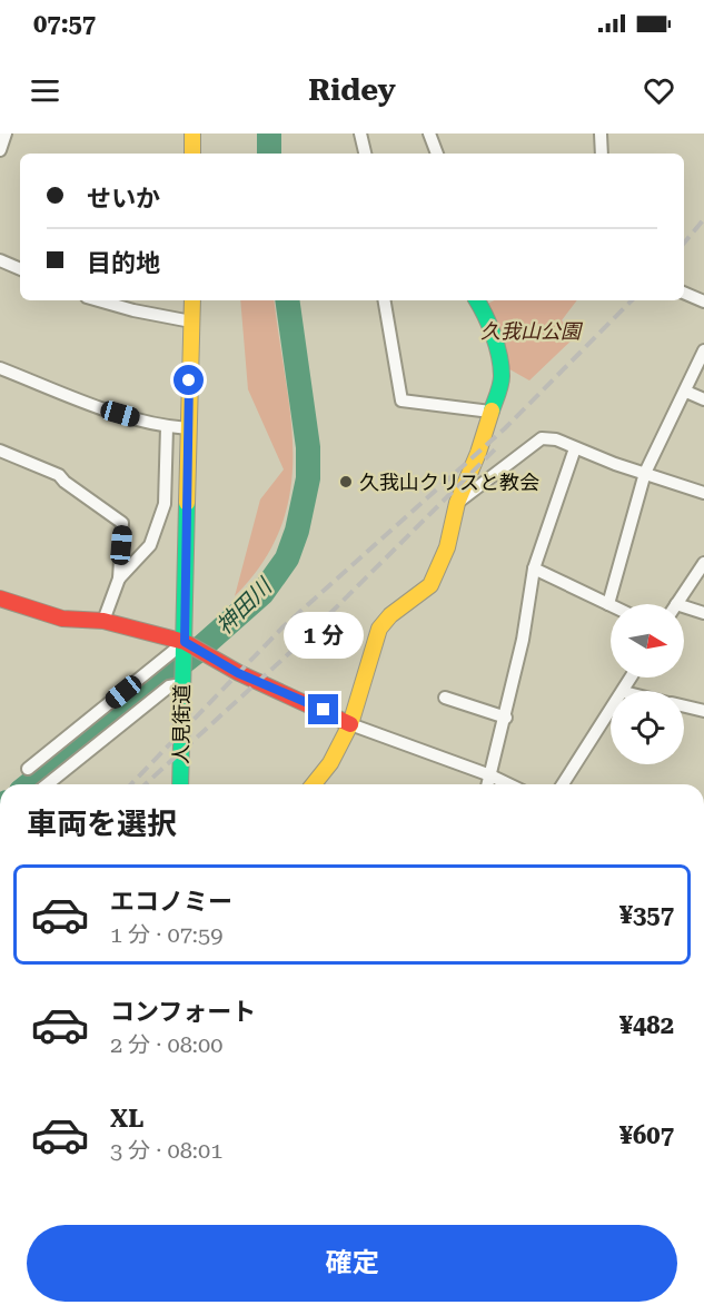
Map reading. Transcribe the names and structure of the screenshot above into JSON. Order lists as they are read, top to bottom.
{
  "streets": {
    "street": ["人見街道"]
  },
  "water": ["神田川"],
  "parks": ["久我山公園"],
  "places": ["久我山クリスと教会"],
  "north": "right",
  "page": {
    "status": "07:57",
    "header": "Ridey",
    "banner": ["せいか", "目的地"],
    "bubble": "1 分",
    "heading": "車両を選択",
    "list": [
      {
        "name": "エコノミー",
        "note": "1 分 · 07:59",
        "value": "¥357"
      },
      {
        "name": "コンフォート",
        "note": "2 分 · 08:00",
        "value": "¥482"
      },
      {
        "name": "XL",
        "note": "3 分 · 08:01",
        "value": "¥607"
      }
    ],
    "buttons": "確定"
  }
}
